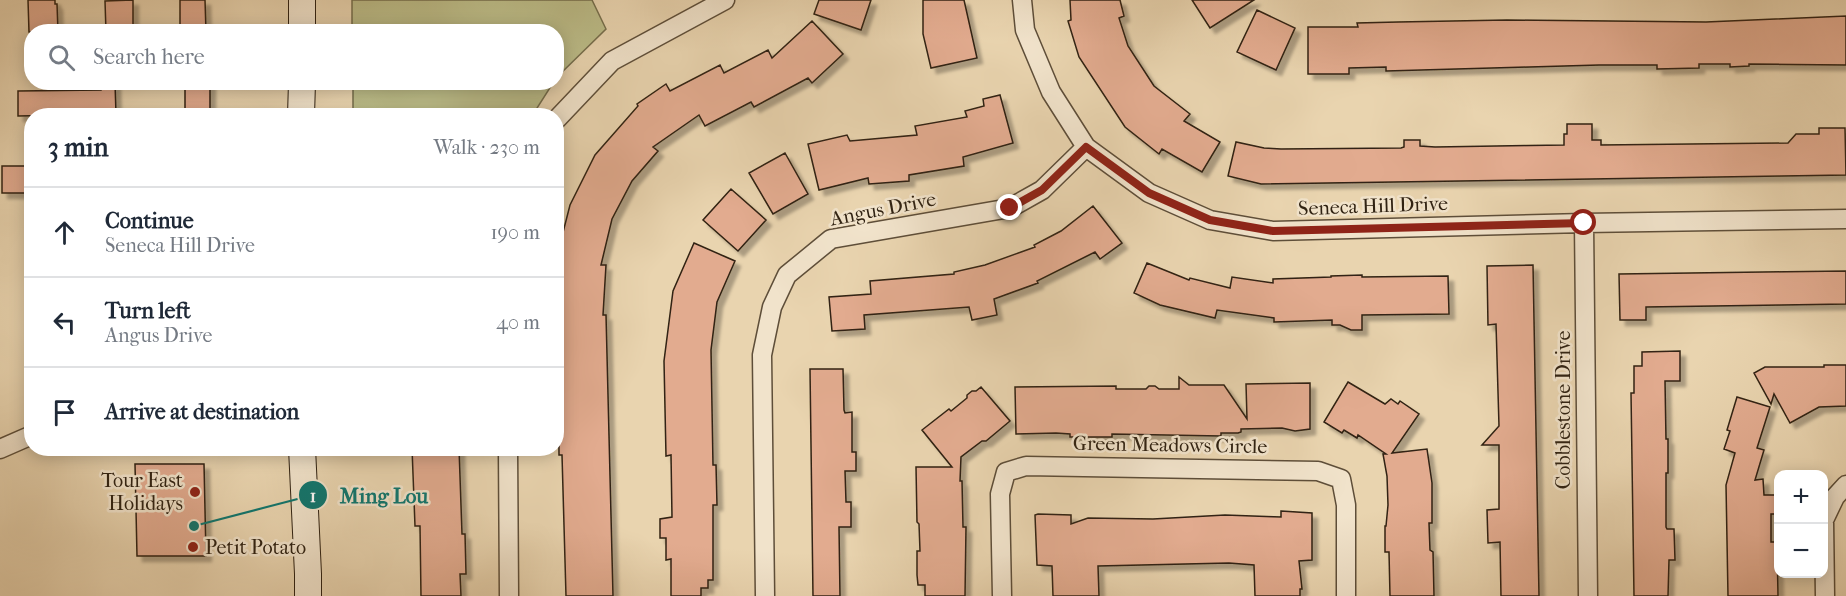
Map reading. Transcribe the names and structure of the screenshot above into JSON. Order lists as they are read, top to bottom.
{
  "streets": {
    "street": [
      "Seneca Hill Drive",
      "Angus Drive",
      "Cobblestone Drive",
      "Green Meadows Circle"
    ]
  },
  "crossings": [
    ["Seneca Hill Drive", "Angus Drive"],
    ["Seneca Hill Drive", "Cobblestone Drive"]
  ],
  "places": ["Tour East Holidays", "Ming Lou", "Petit Potato"],
  "page": {
    "search": "Search here",
    "heading": ["3 min", "Walk · 230 m"],
    "list": [
      ["Continue", "Seneca Hill Drive", "190 m"],
      ["Turn left", "Angus Drive", "40 m"],
      "Arrive at destination"
    ],
    "map_buttons": ["+", "−"]
  }
}
